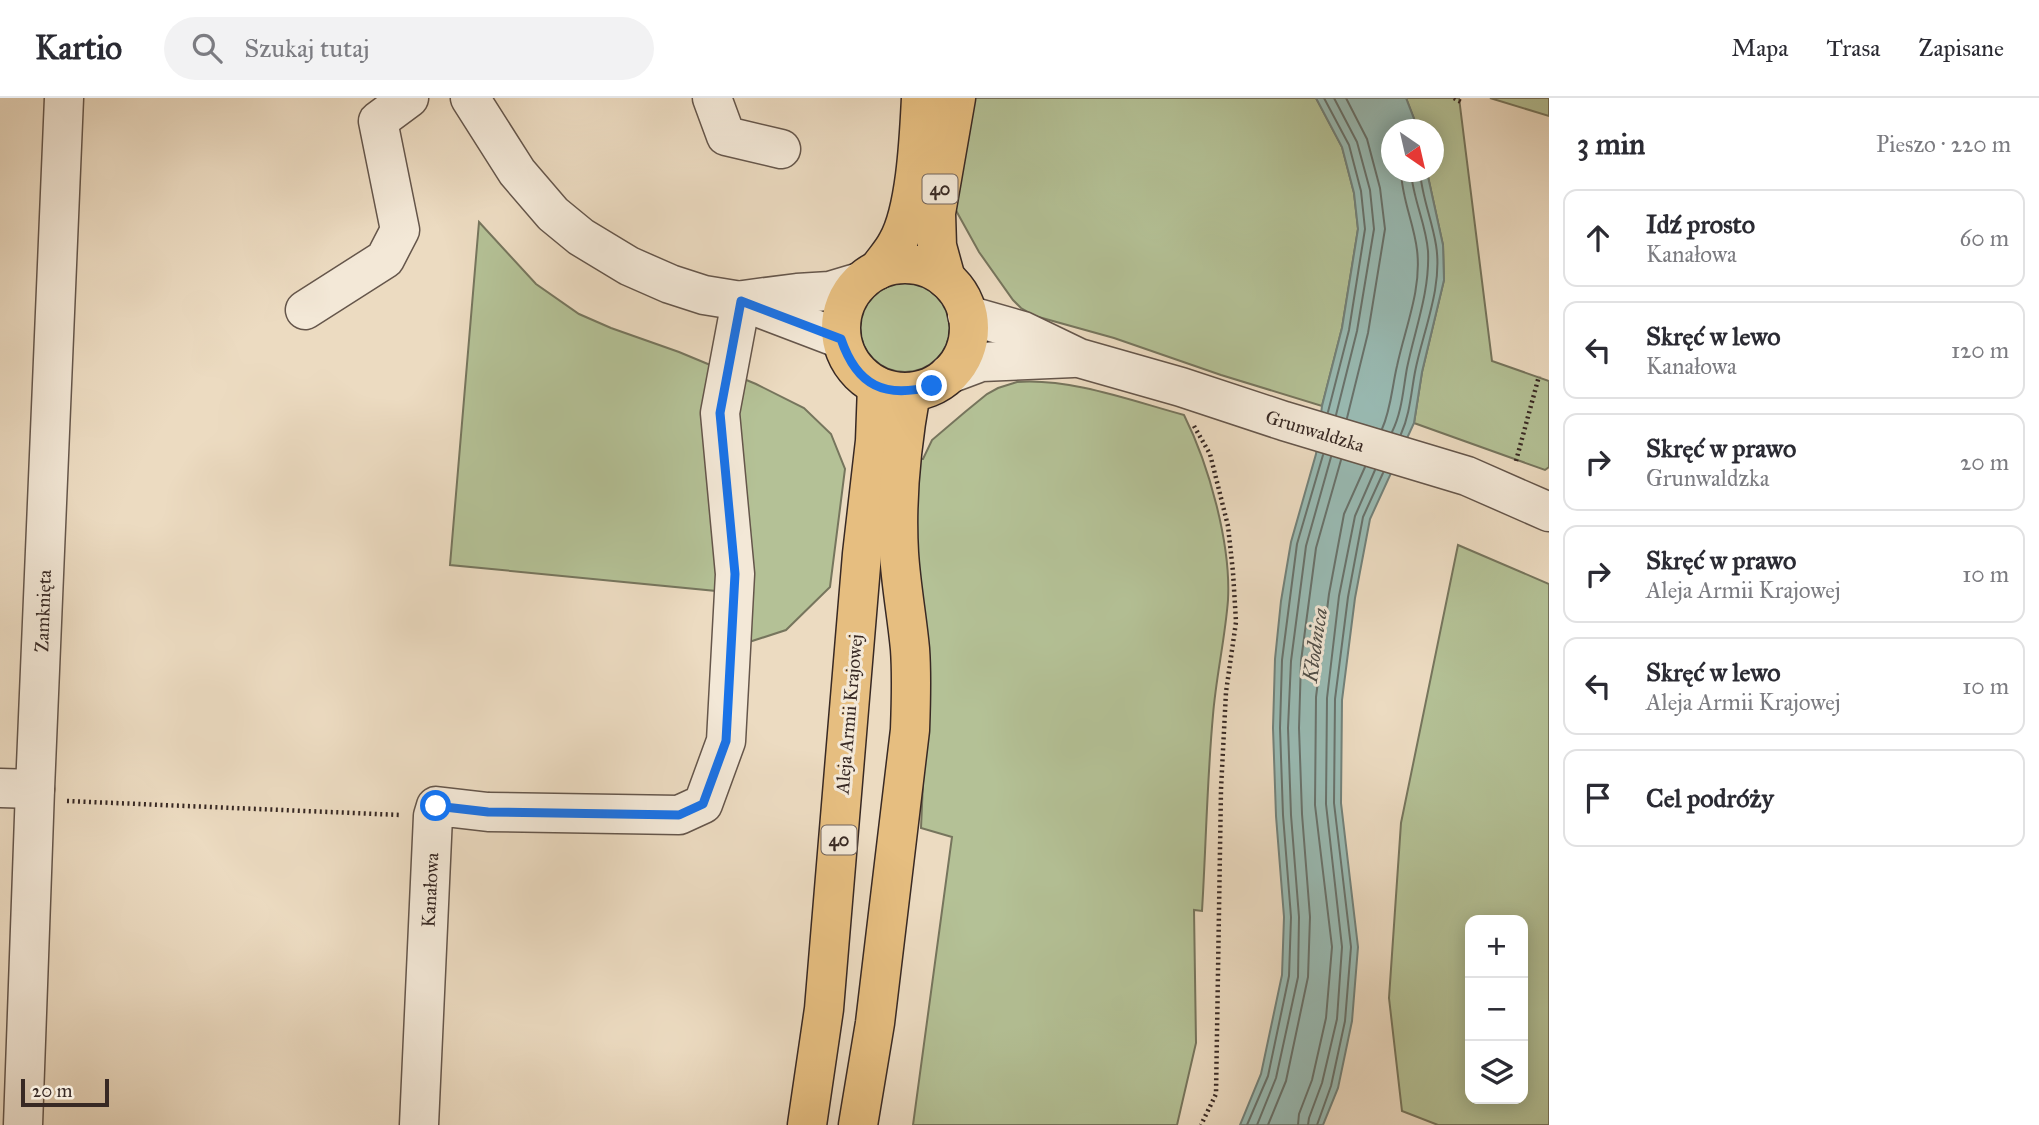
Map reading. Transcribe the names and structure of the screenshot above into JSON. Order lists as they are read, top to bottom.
{
  "streets": {
    "main road": ["40", "Aleja Armii Krajowej"],
    "street": ["Grunwaldzka", "Zamknięta", "Kanałowa"]
  },
  "crossings": [
    ["40", "Grunwaldzka"],
    ["40", "Aleja Armii Krajowej"],
    ["Grunwaldzka", "Aleja Armii Krajowej"]
  ],
  "water": ["Kłodnica"],
  "scale_bar": "20 m",
  "north": "bottom right",
  "page": {
    "header": "Kartio",
    "search": "Szukaj tutaj",
    "nav": ["Mapa", "Trasa", "Zapisane"],
    "heading": ["3 min", "Pieszo · 220 m"],
    "list": [
      ["Idź prosto", "Kanałowa", "60 m"],
      ["Skręć w lewo", "Kanałowa", "120 m"],
      ["Skręć w prawo", "Grunwaldzka", "20 m"],
      ["Skręć w prawo", "Aleja Armii Krajowej", "10 m"],
      ["Skręć w lewo", "Aleja Armii Krajowej", "10 m"],
      "Cel podróży"
    ],
    "map_buttons": ["+", "−"],
    "scale": "20 m"
  }
}
